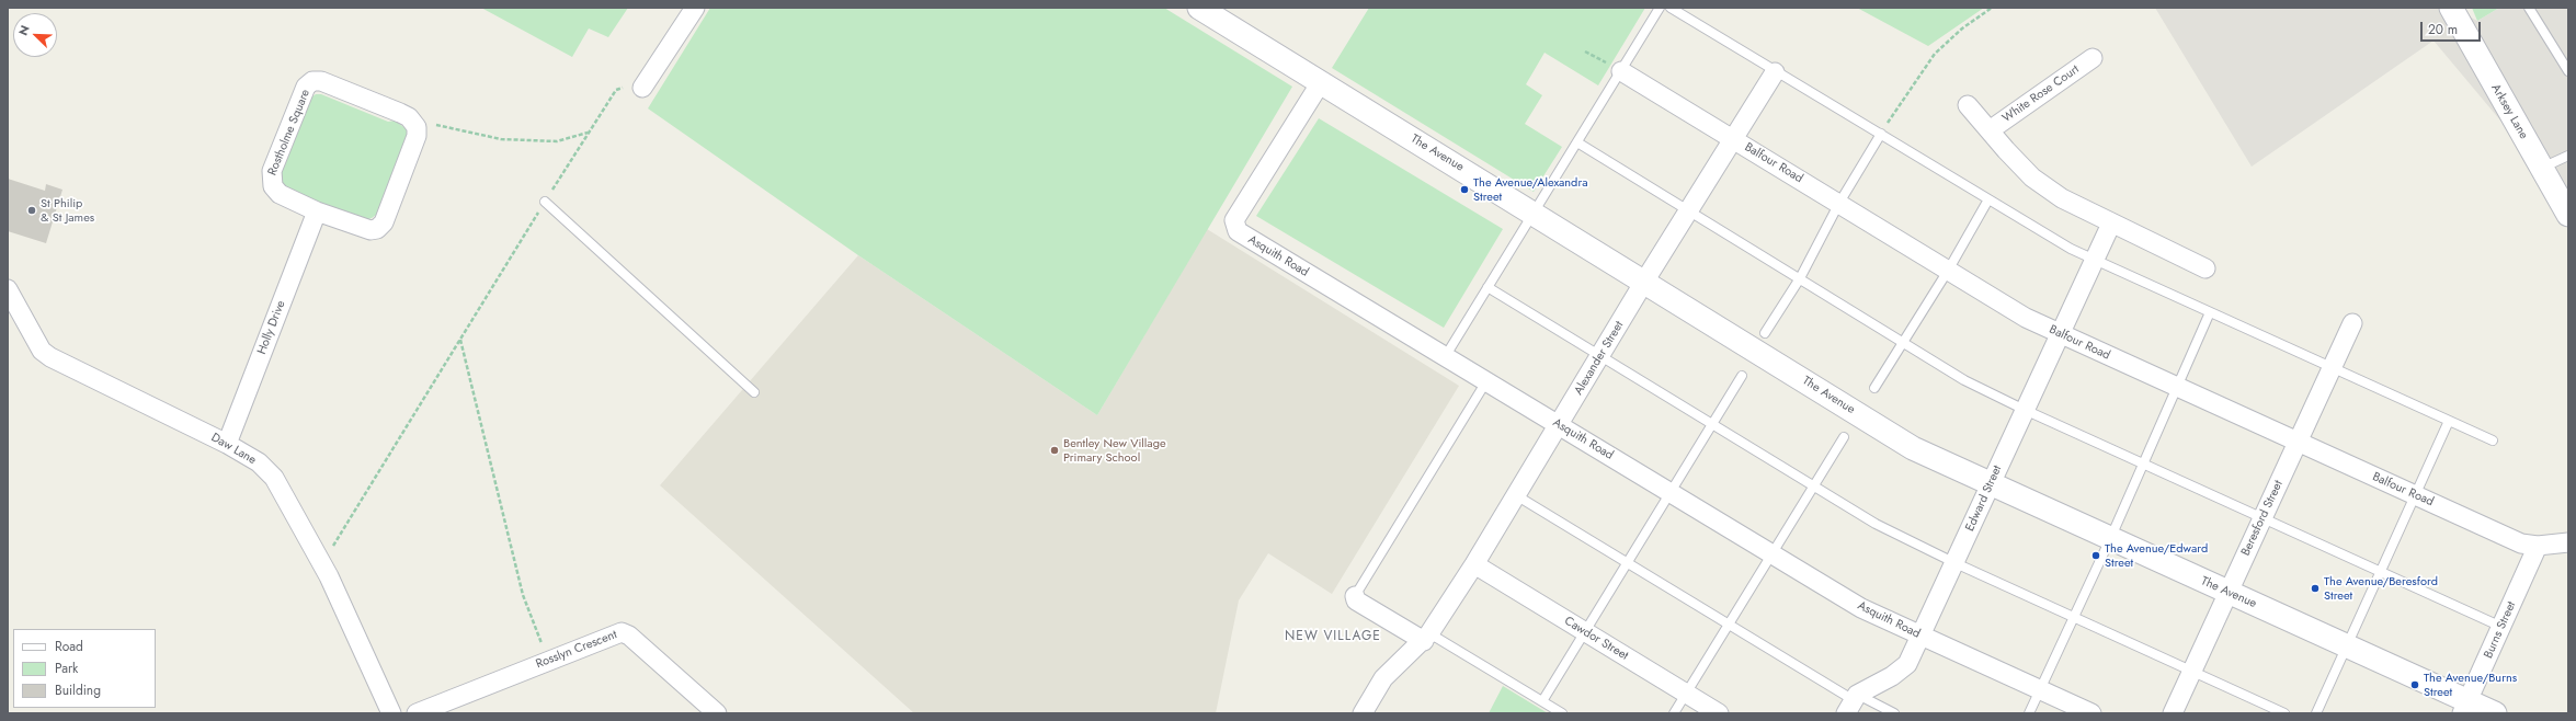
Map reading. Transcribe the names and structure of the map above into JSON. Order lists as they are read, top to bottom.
{
  "streets": {
    "street": [
      "White Rose Court",
      "Arksey Lane",
      "Rostholme Square",
      "The Avenue",
      "Balfour Road",
      "Asquith Road",
      "Holly Drive",
      "Alexander Street",
      "Daw Lane",
      "Edward Street",
      "Beresford Street",
      "Burns Street",
      "Cawdor Street",
      "Rosslyn Crescent"
    ]
  },
  "crossings": [
    ["Rostholme Square", "Holly Drive"],
    ["The Avenue", "Asquith Road"],
    ["The Avenue", "Alexander Street"],
    ["The Avenue", "Edward Street"],
    ["The Avenue", "Beresford Street"],
    ["The Avenue", "Burns Street"],
    ["Balfour Road", "Alexander Street"],
    ["Balfour Road", "Edward Street"],
    ["Balfour Road", "Beresford Street"],
    ["Balfour Road", "Burns Street"],
    ["Asquith Road", "Alexander Street"],
    ["Asquith Road", "Edward Street"],
    ["Holly Drive", "Daw Lane"],
    ["Alexander Street", "Cawdor Street"]
  ],
  "districts": ["NEW VILLAGE"],
  "places": [
    "The Avenue/Alexandra Street",
    "St Philip & St James",
    "Bentley New Village Primary School",
    "The Avenue/Edward Street",
    "The Avenue/Beresford Street",
    "The Avenue/Burns Street"
  ],
  "legend": ["Road", "Park", "Building"],
  "scale_bar": "20 m",
  "north": "top left"
}
